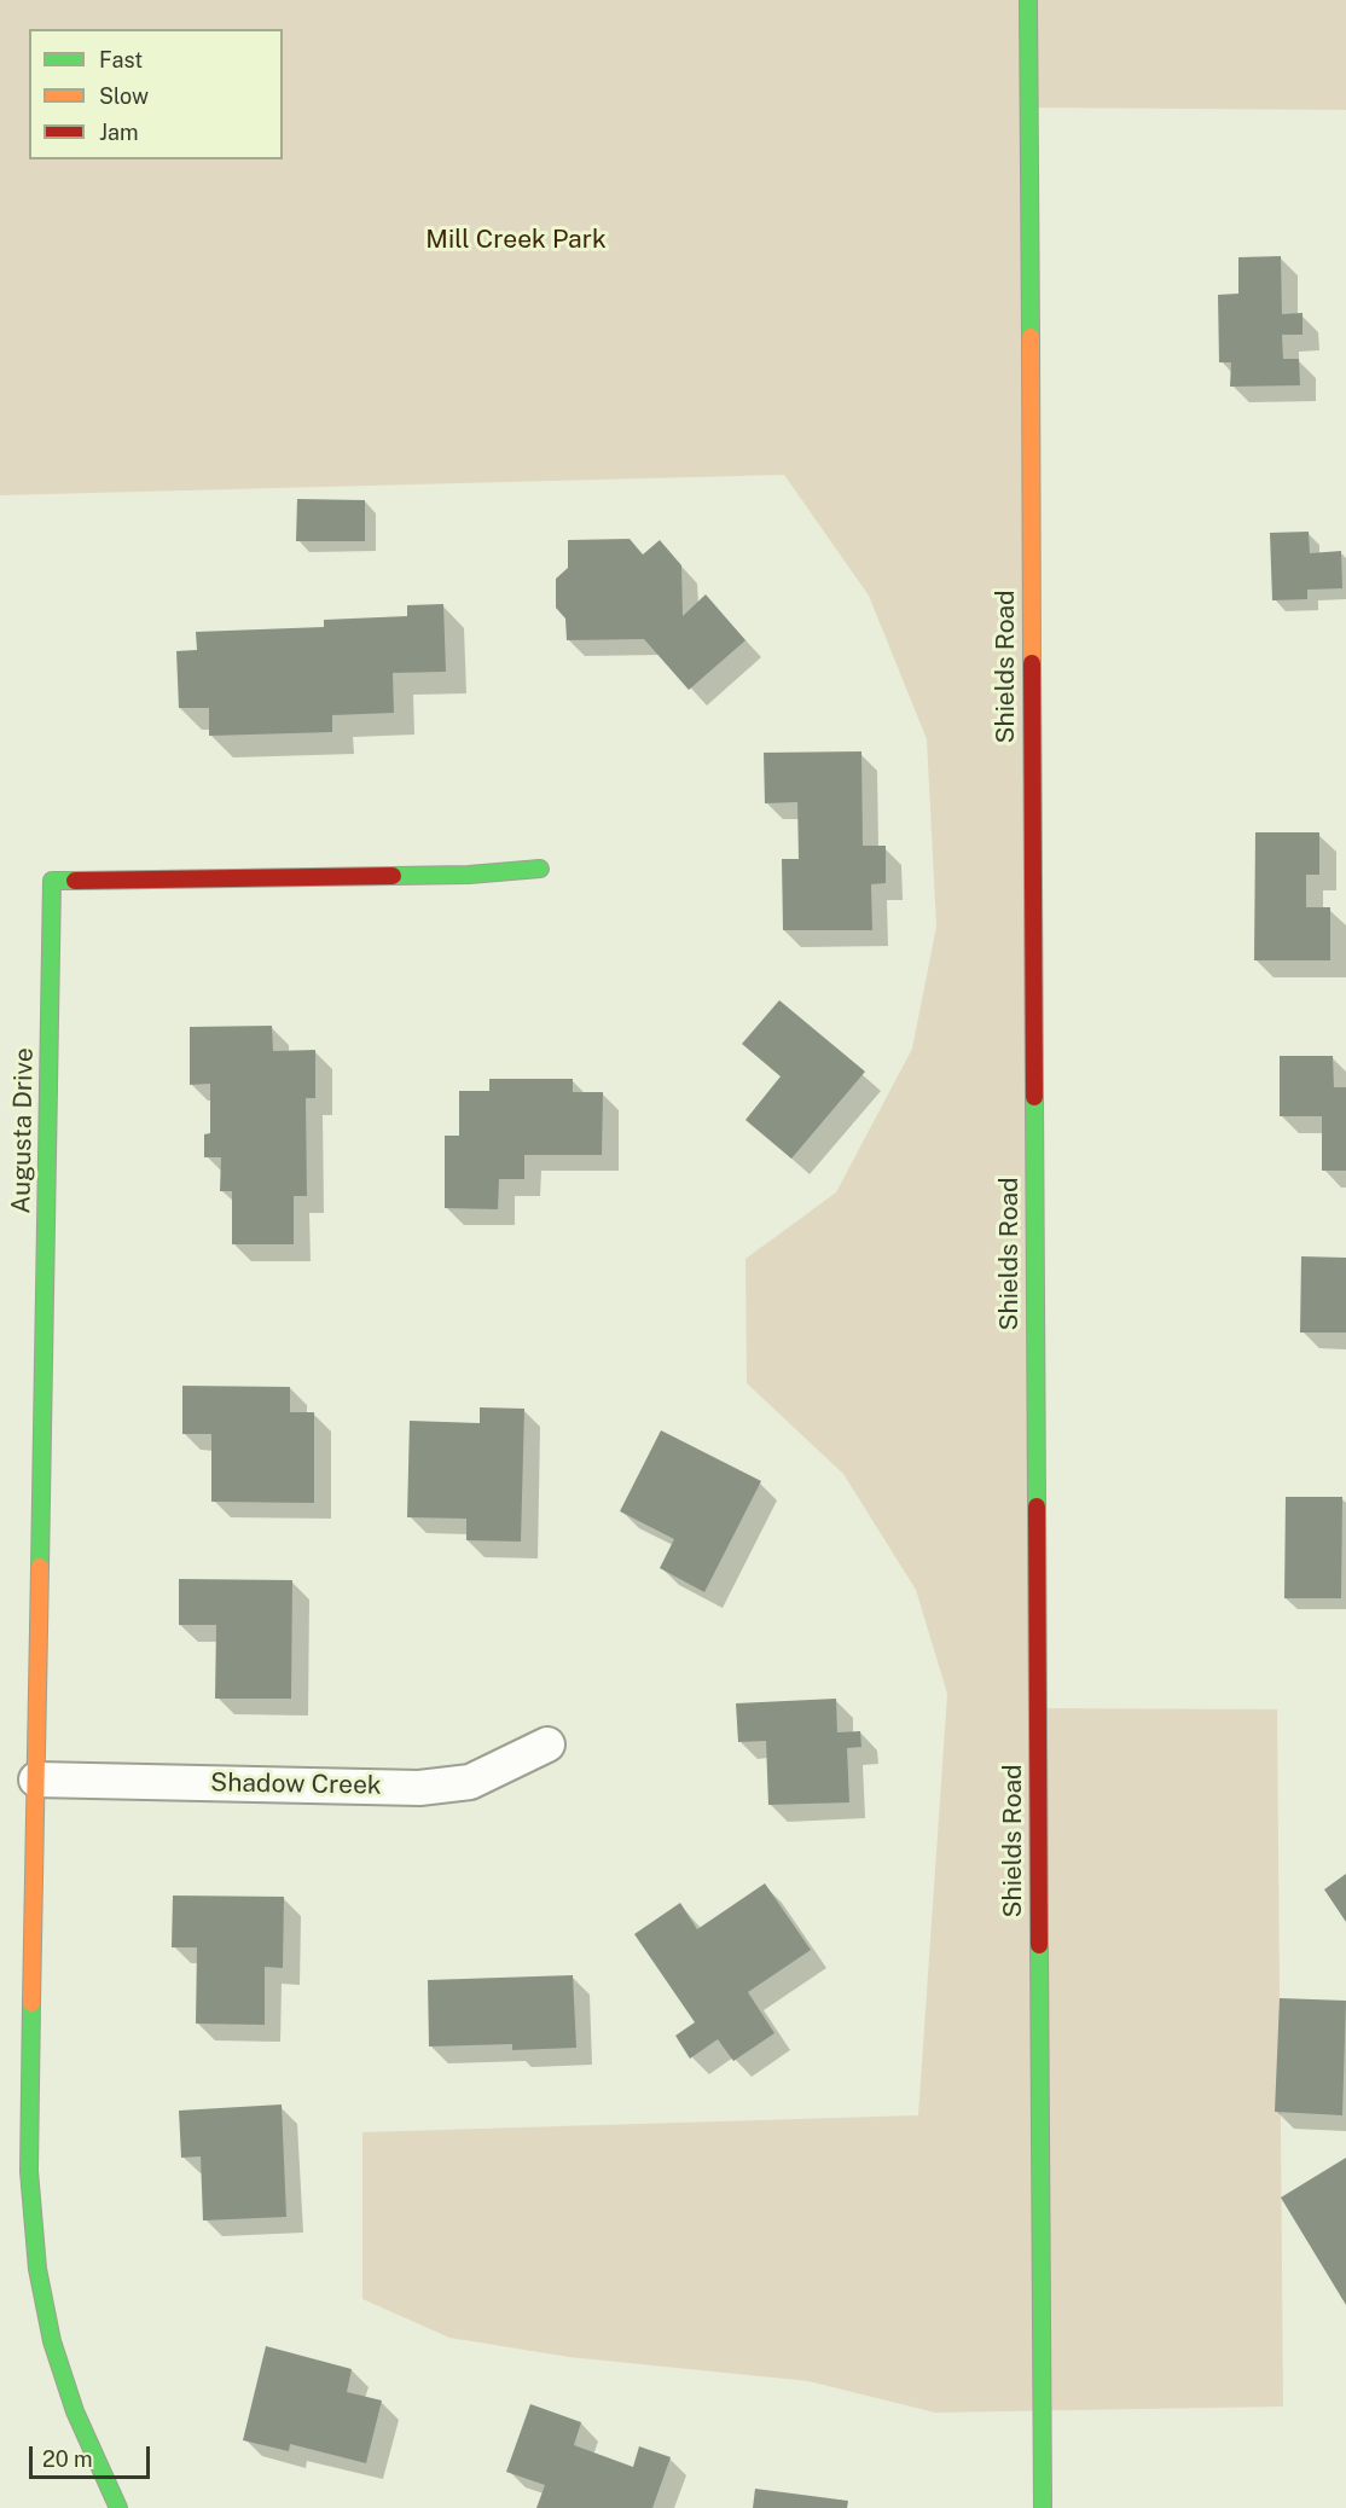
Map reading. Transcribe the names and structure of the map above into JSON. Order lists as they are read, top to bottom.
{
  "streets": {
    "main road": ["Shields Road", "Augusta Drive"],
    "street": ["Shadow Creek"]
  },
  "crossings": [
    ["Augusta Drive", "Shadow Creek"]
  ],
  "parks": ["Mill Creek Park"],
  "legend": ["Fast", "Slow", "Jam"],
  "scale_bar": "20 m"
}
